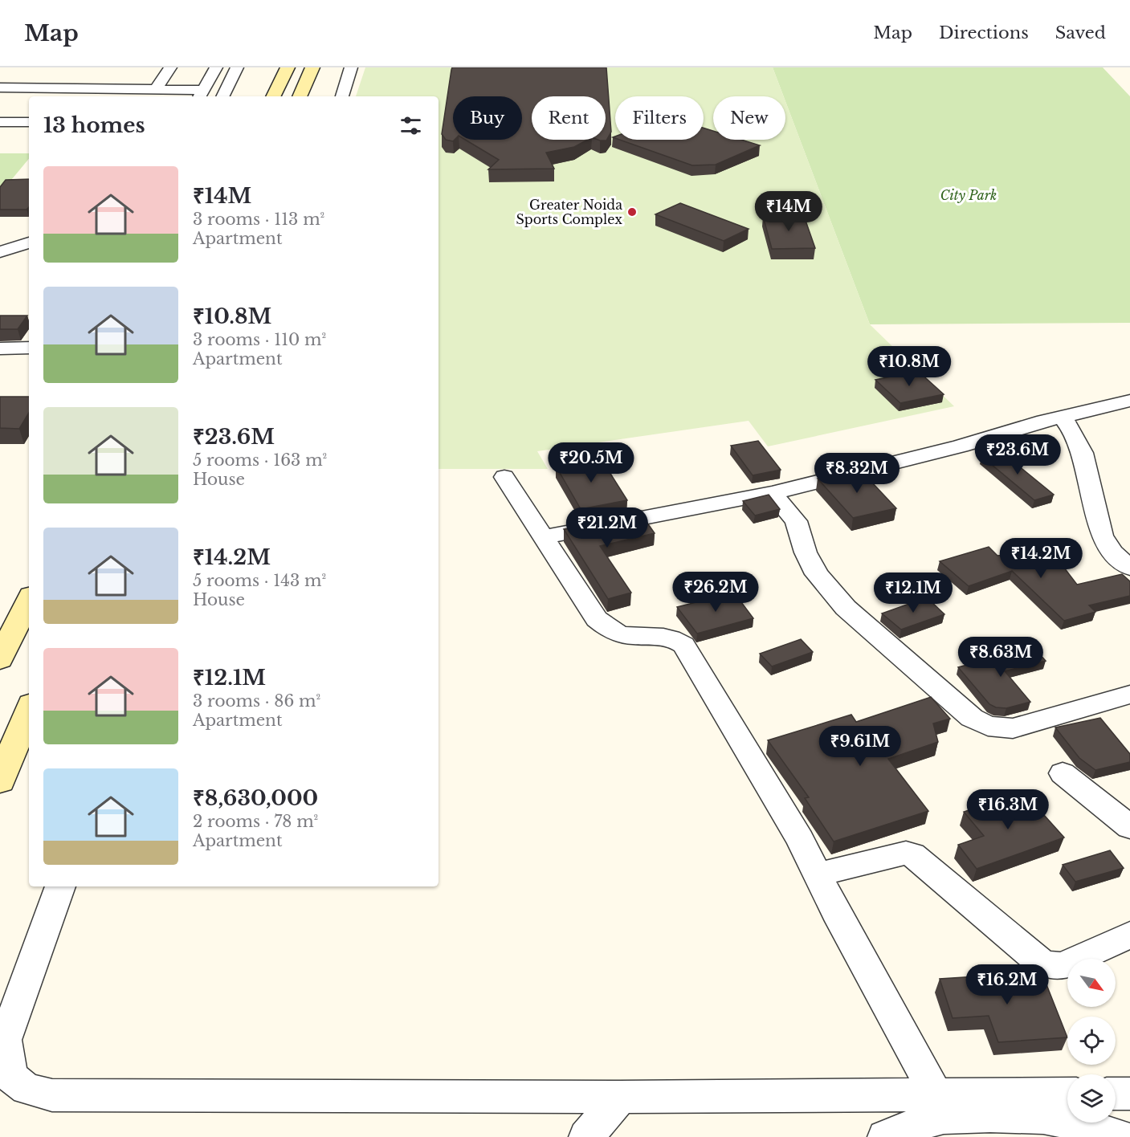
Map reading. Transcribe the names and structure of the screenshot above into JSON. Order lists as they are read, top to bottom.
{
  "parks": ["City Park"],
  "places": ["Greater Noida Sports Complex"],
  "north": "bottom right",
  "page": {
    "header": "Map",
    "nav": ["Map", "Directions", "Saved"],
    "chip": [
      "Buy",
      "Rent",
      "Filters",
      "New"
    ],
    "heading": "13 homes",
    "list": [
      {
        "name": "₹14M",
        "note": "3 rooms · 113 m² · Apartment"
      },
      {
        "name": "₹10.8M",
        "note": "3 rooms · 110 m² · Apartment"
      },
      {
        "name": "₹23.6M",
        "note": "5 rooms · 163 m² · House"
      },
      {
        "name": "₹14.2M",
        "note": "5 rooms · 143 m² · House"
      },
      {
        "name": "₹12.1M",
        "note": "3 rooms · 86 m² · Apartment"
      },
      {
        "name": "₹8,630,000",
        "note": "2 rooms · 78 m² · Apartment"
      }
    ],
    "price": [
      "₹14M",
      "₹10.8M",
      "₹23.6M",
      "₹20.5M",
      "₹8.32M",
      "₹21.2M",
      "₹14.2M",
      "₹26.2M",
      "₹12.1M",
      "₹8.63M",
      "₹9.61M",
      "₹16.3M",
      "₹16.2M"
    ]
  }
}
